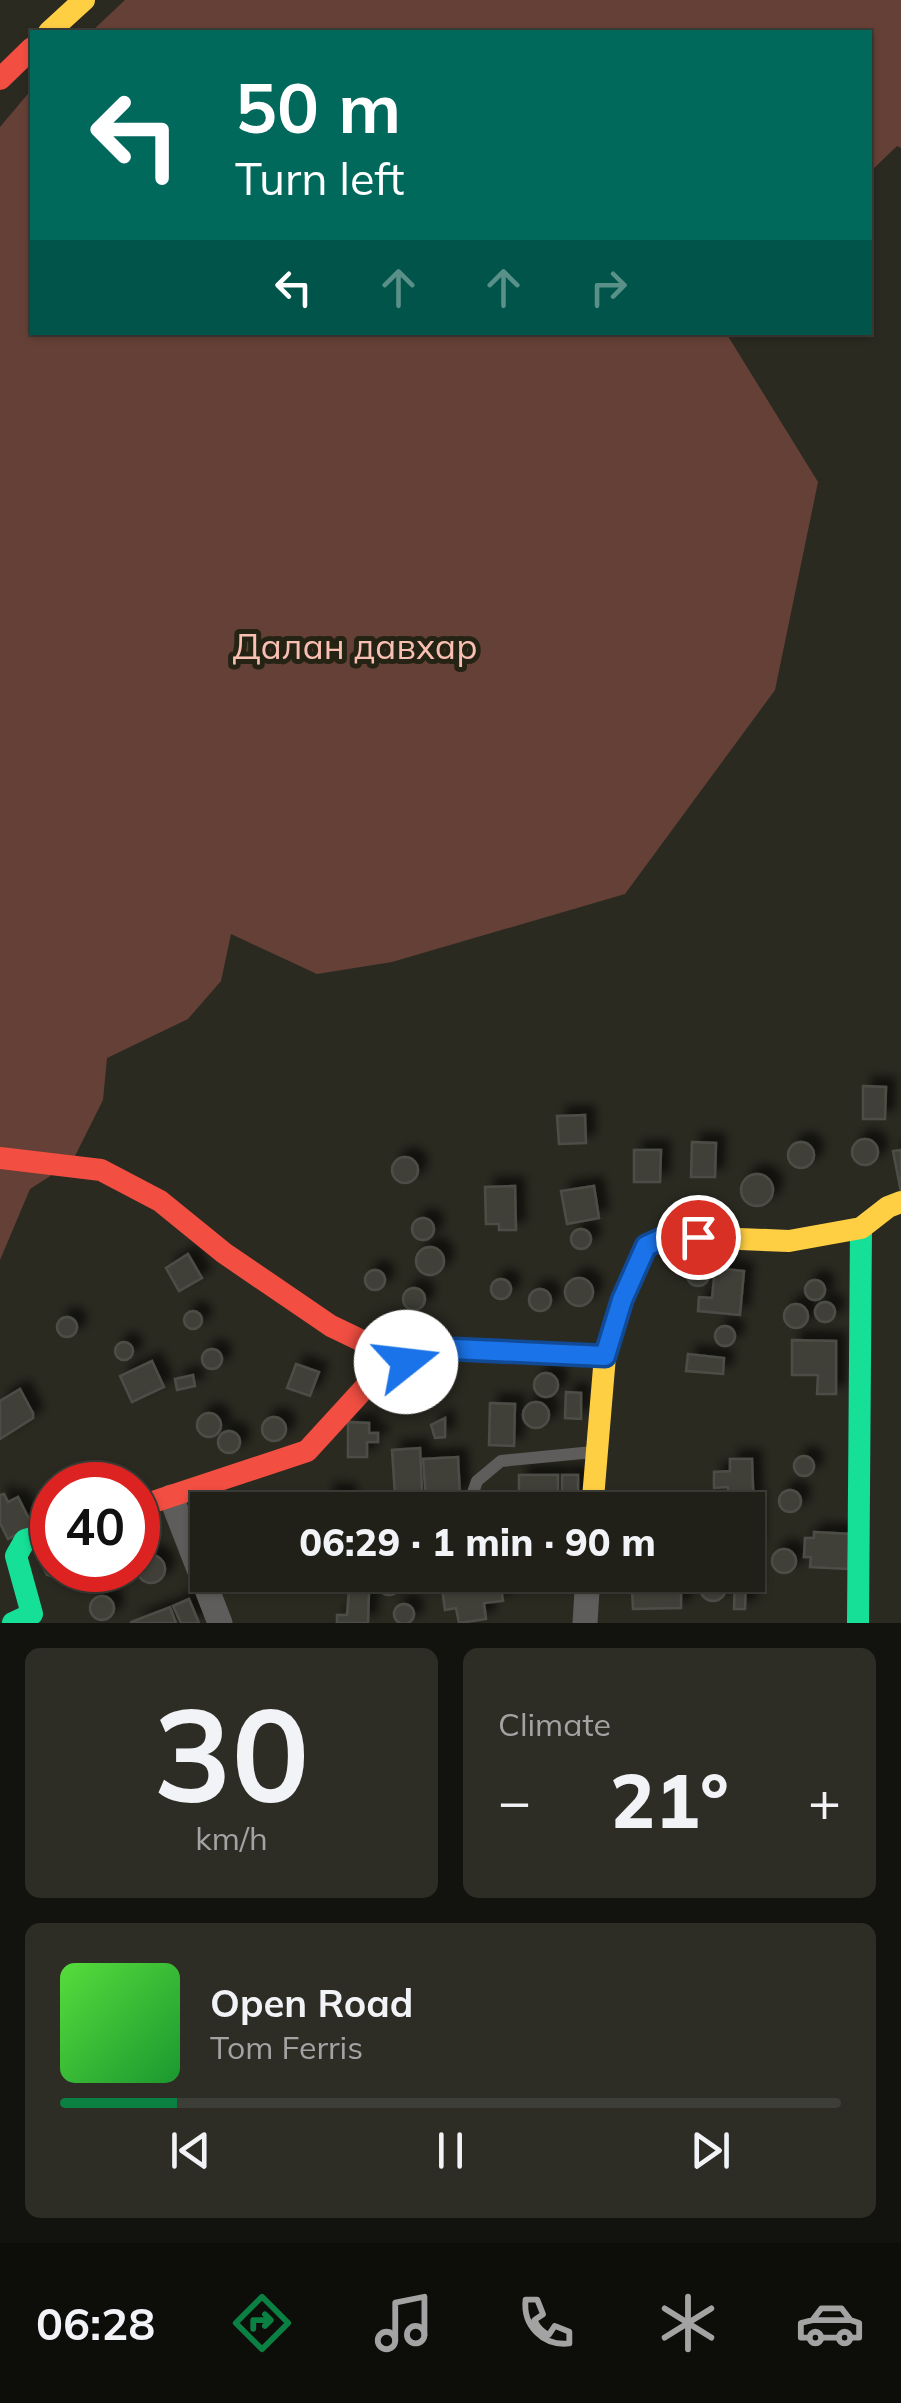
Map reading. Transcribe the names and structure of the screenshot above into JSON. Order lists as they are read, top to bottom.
{
  "parks": ["Далан давхар"],
  "page": {
    "turn": ["50 m", "Turn left"],
    "limit": "40",
    "trip": "06:29 · 1 min · 90 m",
    "tile": [
      ["30", "km/h"],
      "Climate"
    ],
    "heat": ["−", "21°", "+"],
    "song": ["Open Road", "Tom Ferris"],
    "tabs": "06:28"
  }
}
